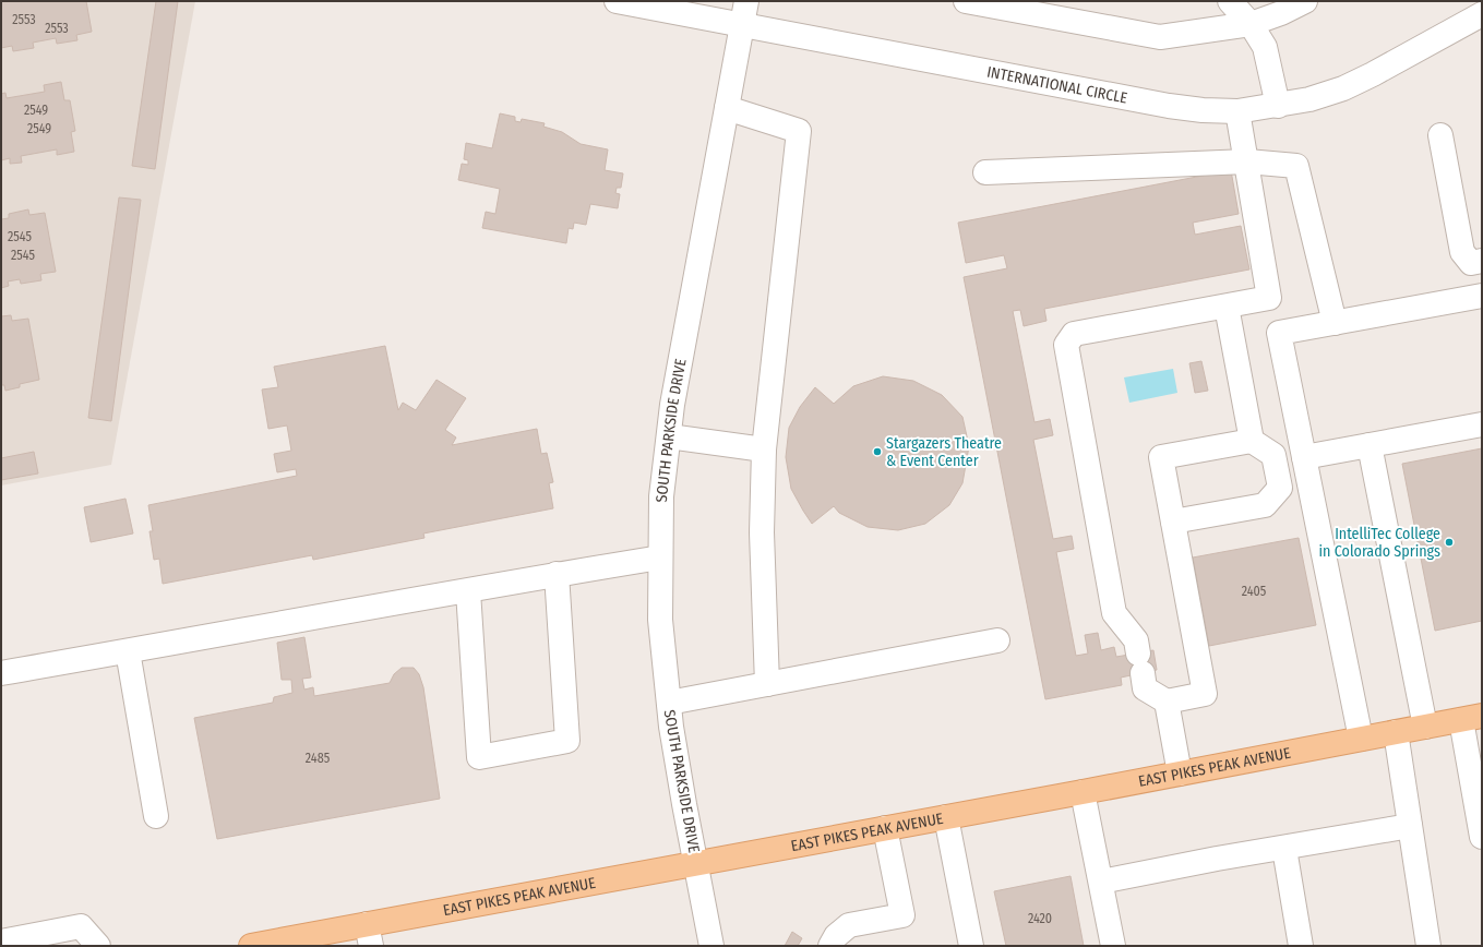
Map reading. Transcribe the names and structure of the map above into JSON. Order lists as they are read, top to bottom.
{
  "streets": {
    "main road": ["EAST PIKES PEAK AVENUE"],
    "street": ["INTERNATIONAL CIRCLE", "SOUTH PARKSIDE DRIVE"]
  },
  "crossings": [
    ["INTERNATIONAL CIRCLE", "SOUTH PARKSIDE DRIVE"],
    ["SOUTH PARKSIDE DRIVE", "EAST PIKES PEAK AVENUE"]
  ],
  "places": ["Stargazers Theatre & Event Center", "IntelliTec College in Colorado Springs"],
  "house_numbers": [
    "2553",
    "2553",
    "2549",
    "2549",
    "2545",
    "2545",
    "2405",
    "2485",
    "2420"
  ]
}
